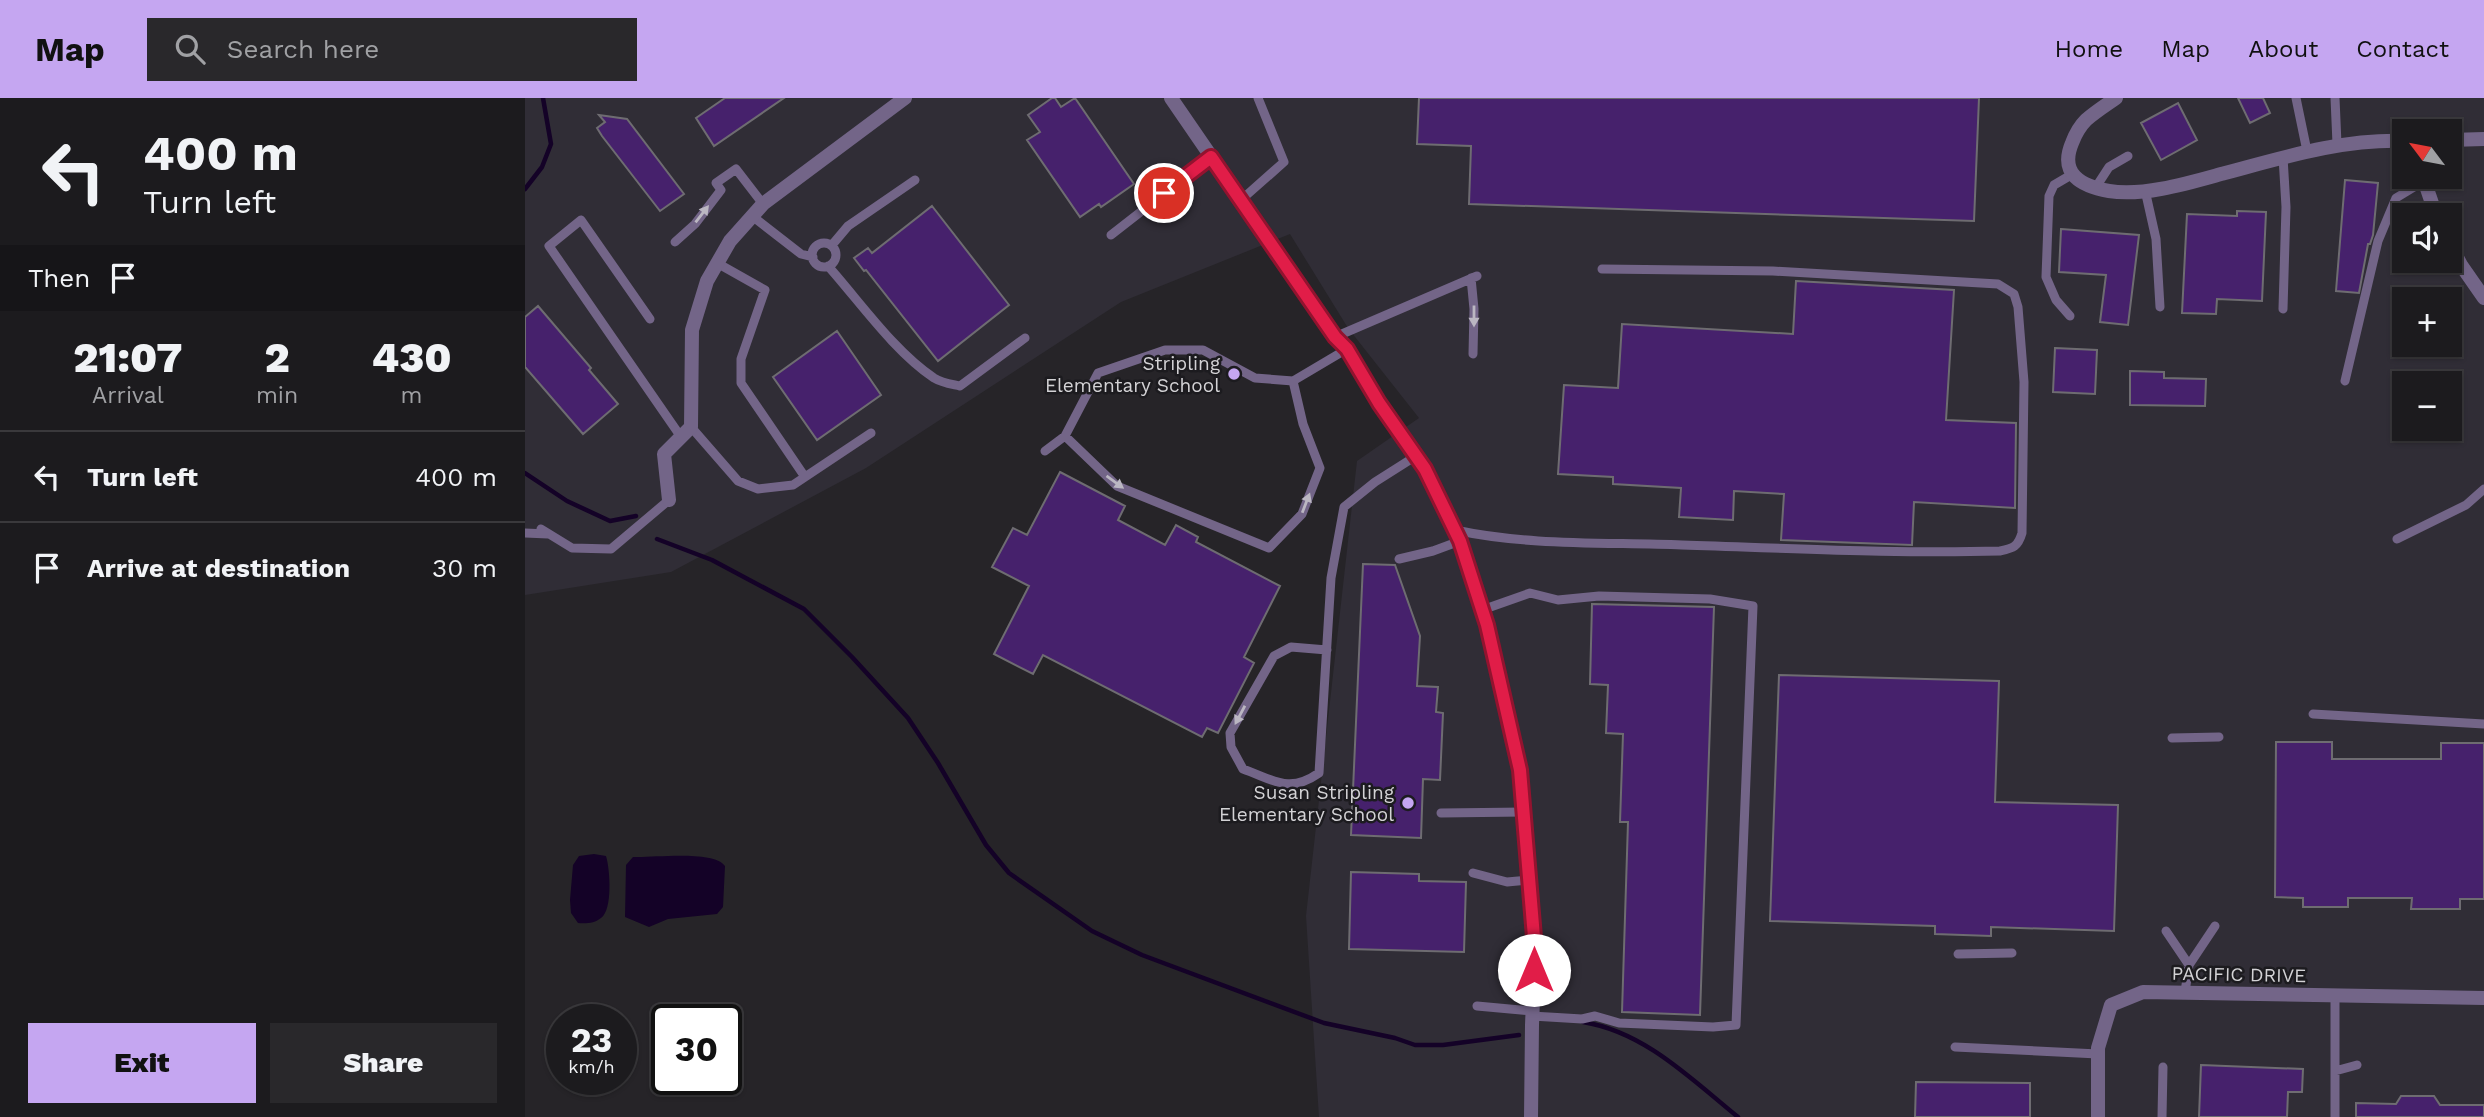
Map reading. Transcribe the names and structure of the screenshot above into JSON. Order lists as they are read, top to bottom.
{
  "streets": {
    "street": ["PACIFIC DRIVE"]
  },
  "places": ["Stripling Elementary School", "Susan Stripling Elementary School"],
  "north": "top left",
  "page": {
    "header": "Map",
    "search": "Search here",
    "nav": [
      "Home",
      "Map",
      "About",
      "Contact"
    ],
    "turn": ["400 m", "Turn left"],
    "map_buttons": ["+", "−"],
    "then": "Then",
    "eta": [
      "21:07",
      "Arrival",
      "2",
      "min",
      "430",
      "m"
    ],
    "list": [
      {
        "name": "Turn left",
        "value": "400 m"
      },
      {
        "name": "Arrive at destination",
        "value": "30 m"
      }
    ],
    "speed": "23 km/h",
    "limit": "30",
    "buttons": ["Exit", "Share"]
  }
}
